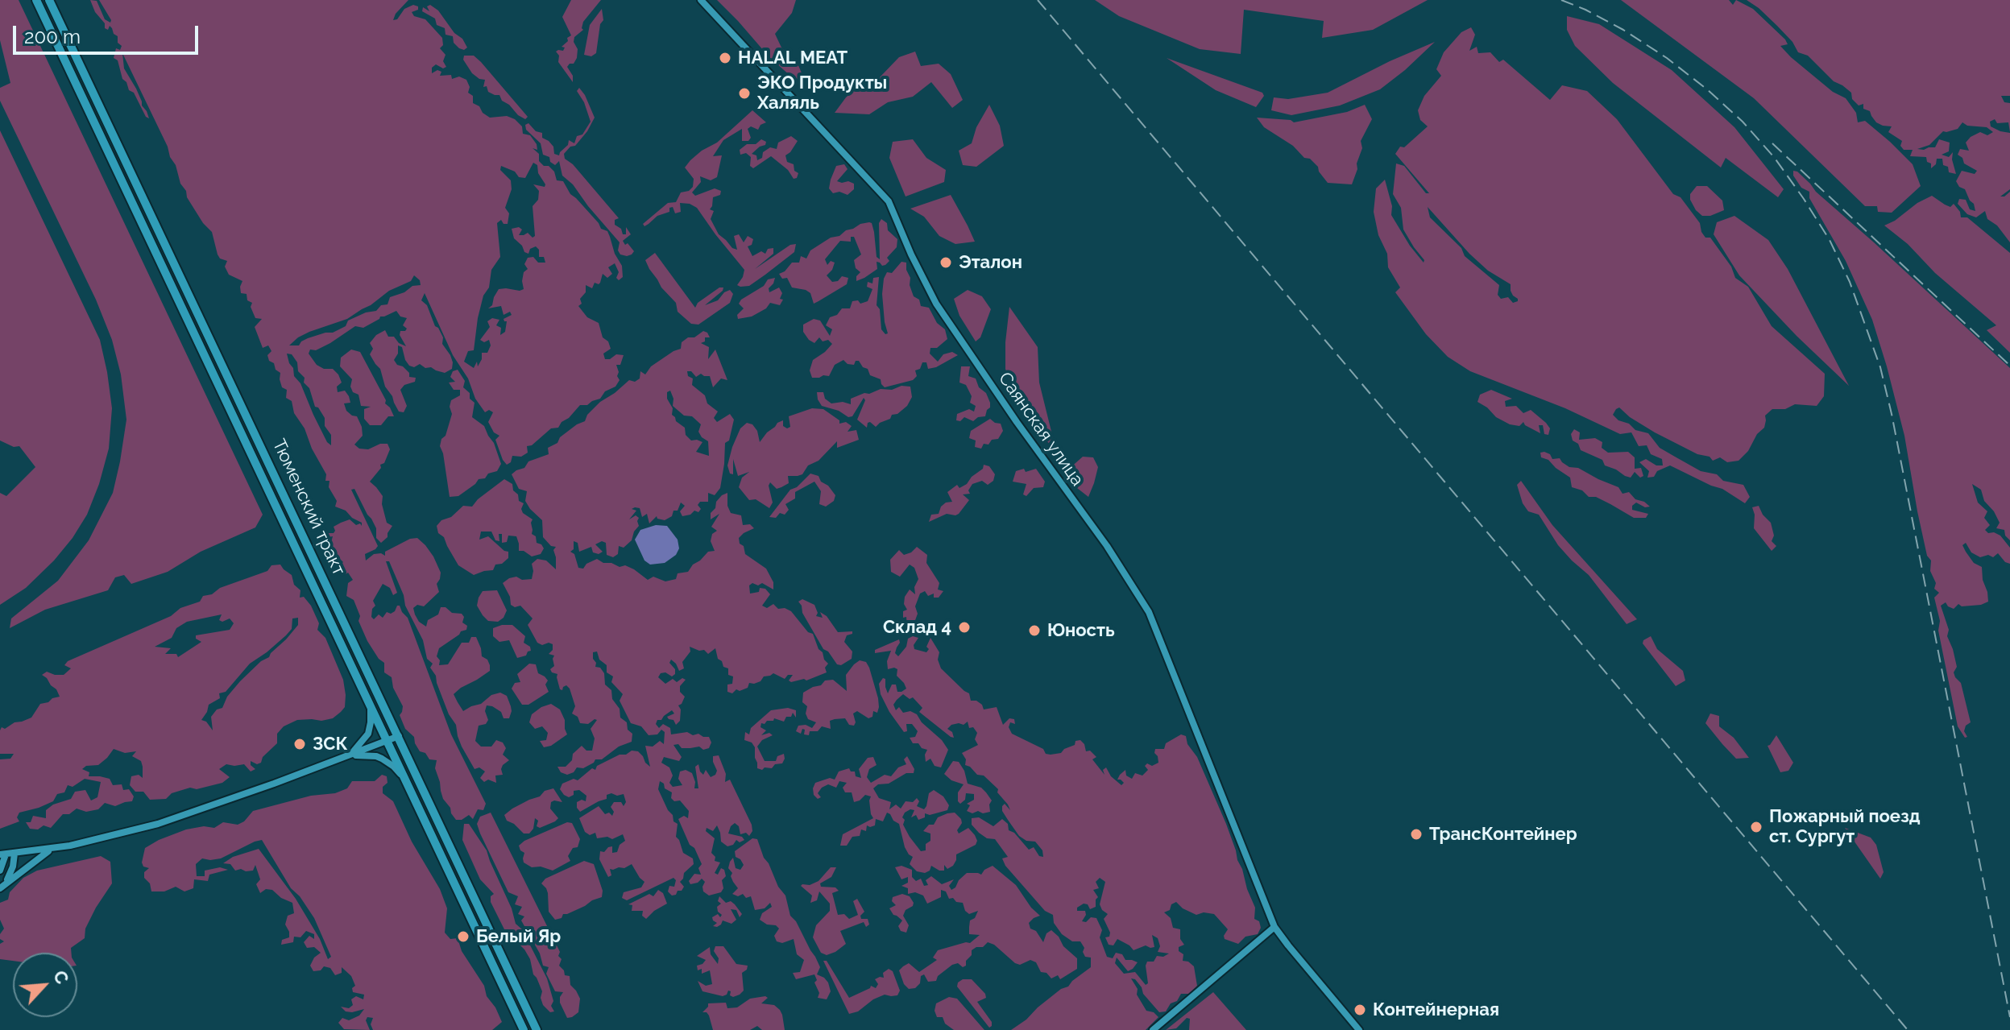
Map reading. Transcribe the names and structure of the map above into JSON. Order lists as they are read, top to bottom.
{
  "streets": {
    "main road": ["Тюменский тракт"],
    "street": ["Саянская улица"]
  },
  "places": [
    "HALAL MEAT",
    "ЭКО Продукты Халяль",
    "Эталон",
    "Склад 4",
    "Юность",
    "ЗСК",
    "Пожарный поезд ст. Сургут",
    "ТрансКонтейнер",
    "Белый Яр",
    "Контейнерная"
  ],
  "scale_bar": "200 m",
  "north": "top right"
}
